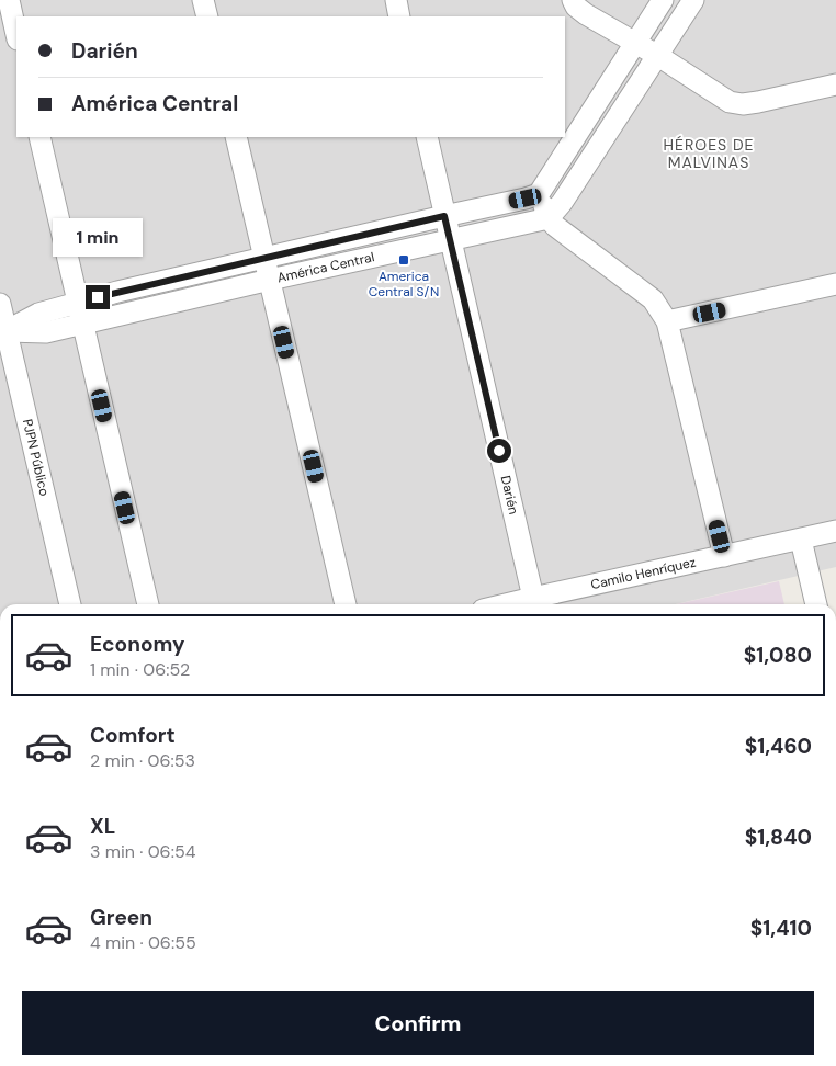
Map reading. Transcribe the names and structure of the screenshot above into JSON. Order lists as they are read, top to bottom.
{
  "streets": {
    "street": [
      "América Central",
      "PJPN Público",
      "Darién",
      "Camilo Henríquez"
    ]
  },
  "crossings": [
    ["América Central", "PJPN Público"],
    ["América Central", "Darién"],
    ["Darién", "Camilo Henríquez"]
  ],
  "districts": ["HÉROES DE MALVINAS"],
  "places": {
    "transit": ["America Central S/N"]
  },
  "page": {
    "banner": ["Darién", "América Central"],
    "bubble": "1 min",
    "list": [
      {
        "name": "Economy",
        "note": "1 min · 06:52",
        "value": "$1,080"
      },
      {
        "name": "Comfort",
        "note": "2 min · 06:53",
        "value": "$1,460"
      },
      {
        "name": "XL",
        "note": "3 min · 06:54",
        "value": "$1,840"
      },
      {
        "name": "Green",
        "note": "4 min · 06:55",
        "value": "$1,410"
      }
    ],
    "buttons": "Confirm"
  }
}
